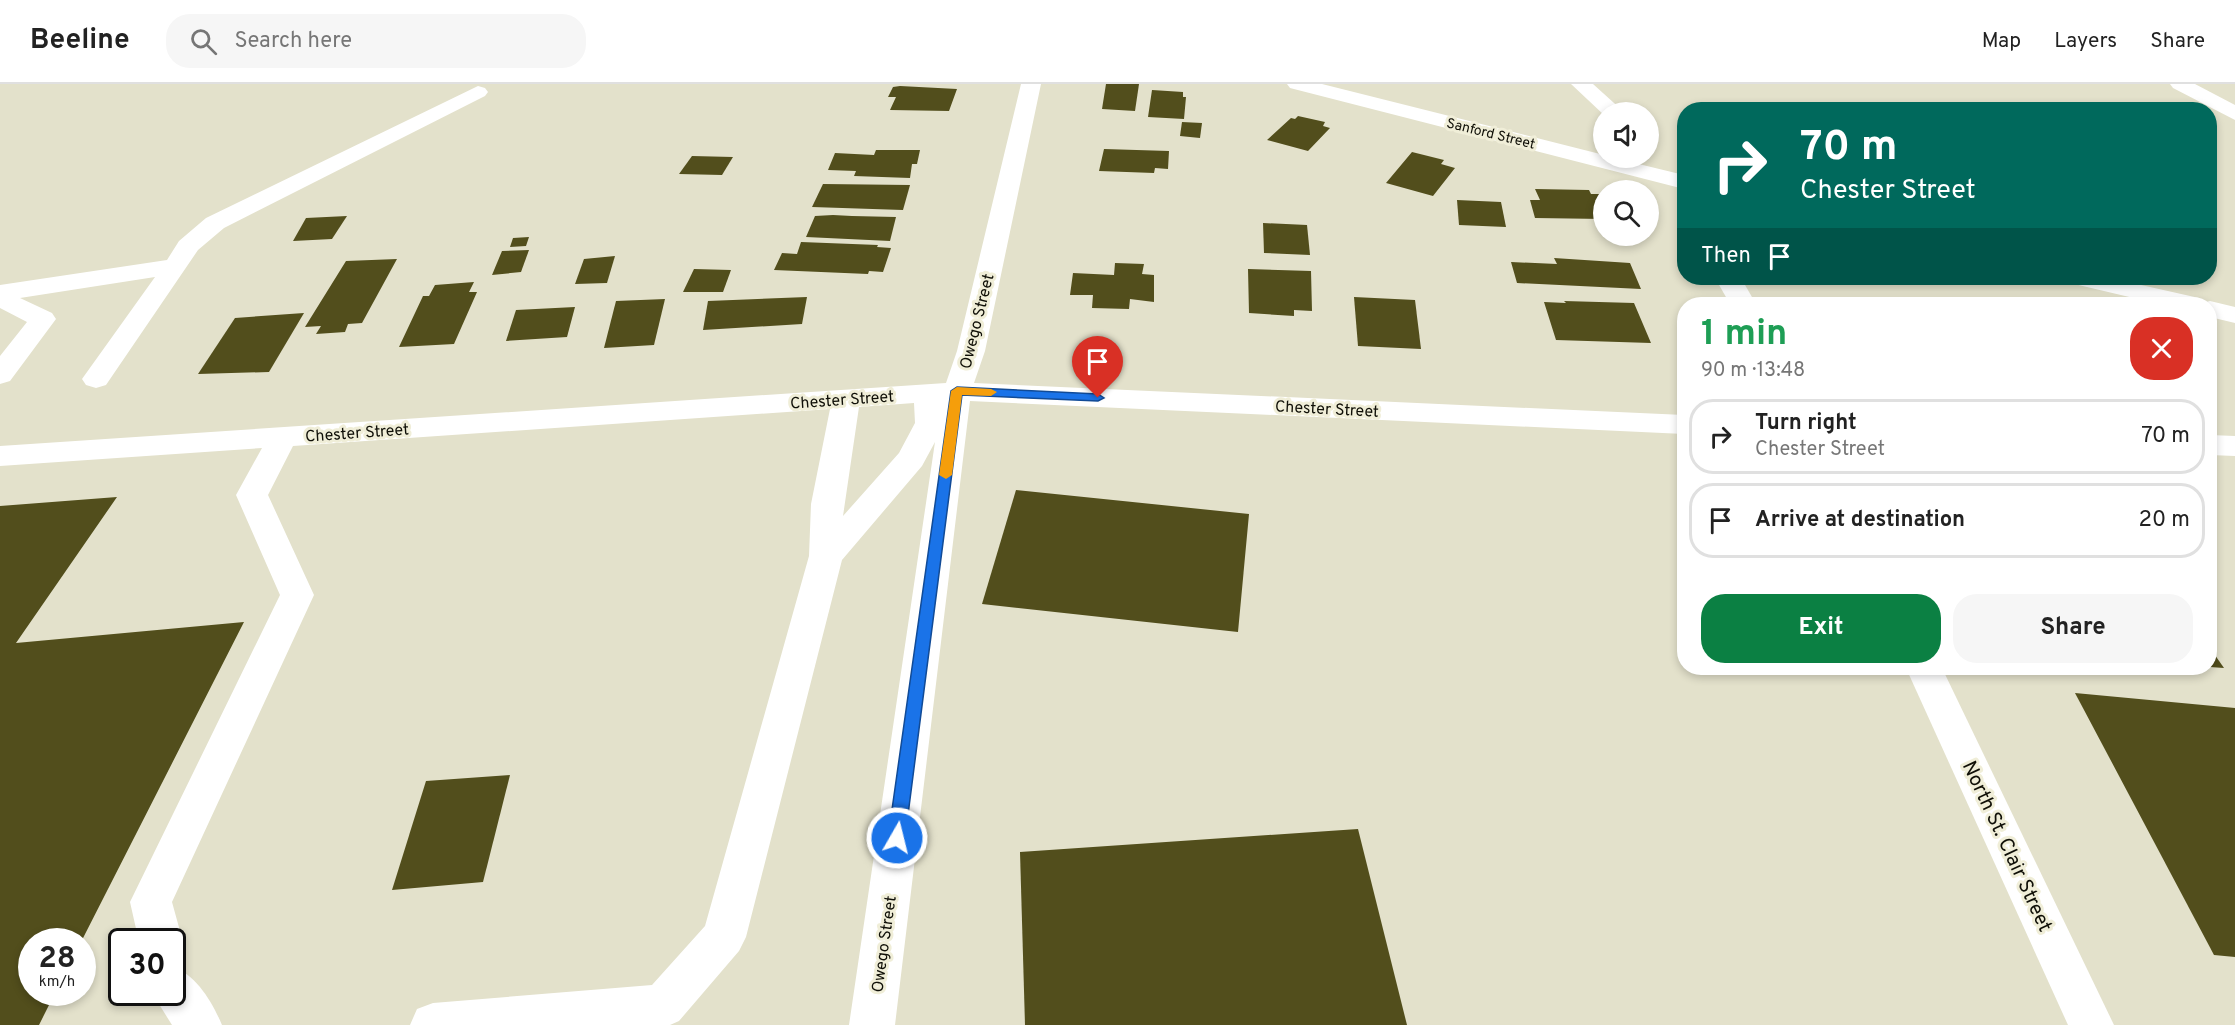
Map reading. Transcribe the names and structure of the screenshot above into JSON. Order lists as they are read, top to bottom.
{
  "streets": {
    "street": [
      "Sanford Street",
      "Owego Street",
      "Chester Street",
      "North St. Clair Street"
    ]
  },
  "crossings": [
    ["Owego Street", "Chester Street"]
  ],
  "page": {
    "header": "Beeline",
    "search": "Search here",
    "nav": ["Map", "Layers", "Share"],
    "turn": ["70 m", "Chester Street"],
    "then": "Then",
    "heading": ["1 min", "90 m · 13:48"],
    "list": [
      {
        "name": "Turn right",
        "note": "Chester Street",
        "value": "70 m"
      },
      {
        "name": "Arrive at destination",
        "value": "20 m"
      }
    ],
    "buttons": ["Exit", "Share"],
    "speed": "28 km/h",
    "limit": "30"
  }
}
